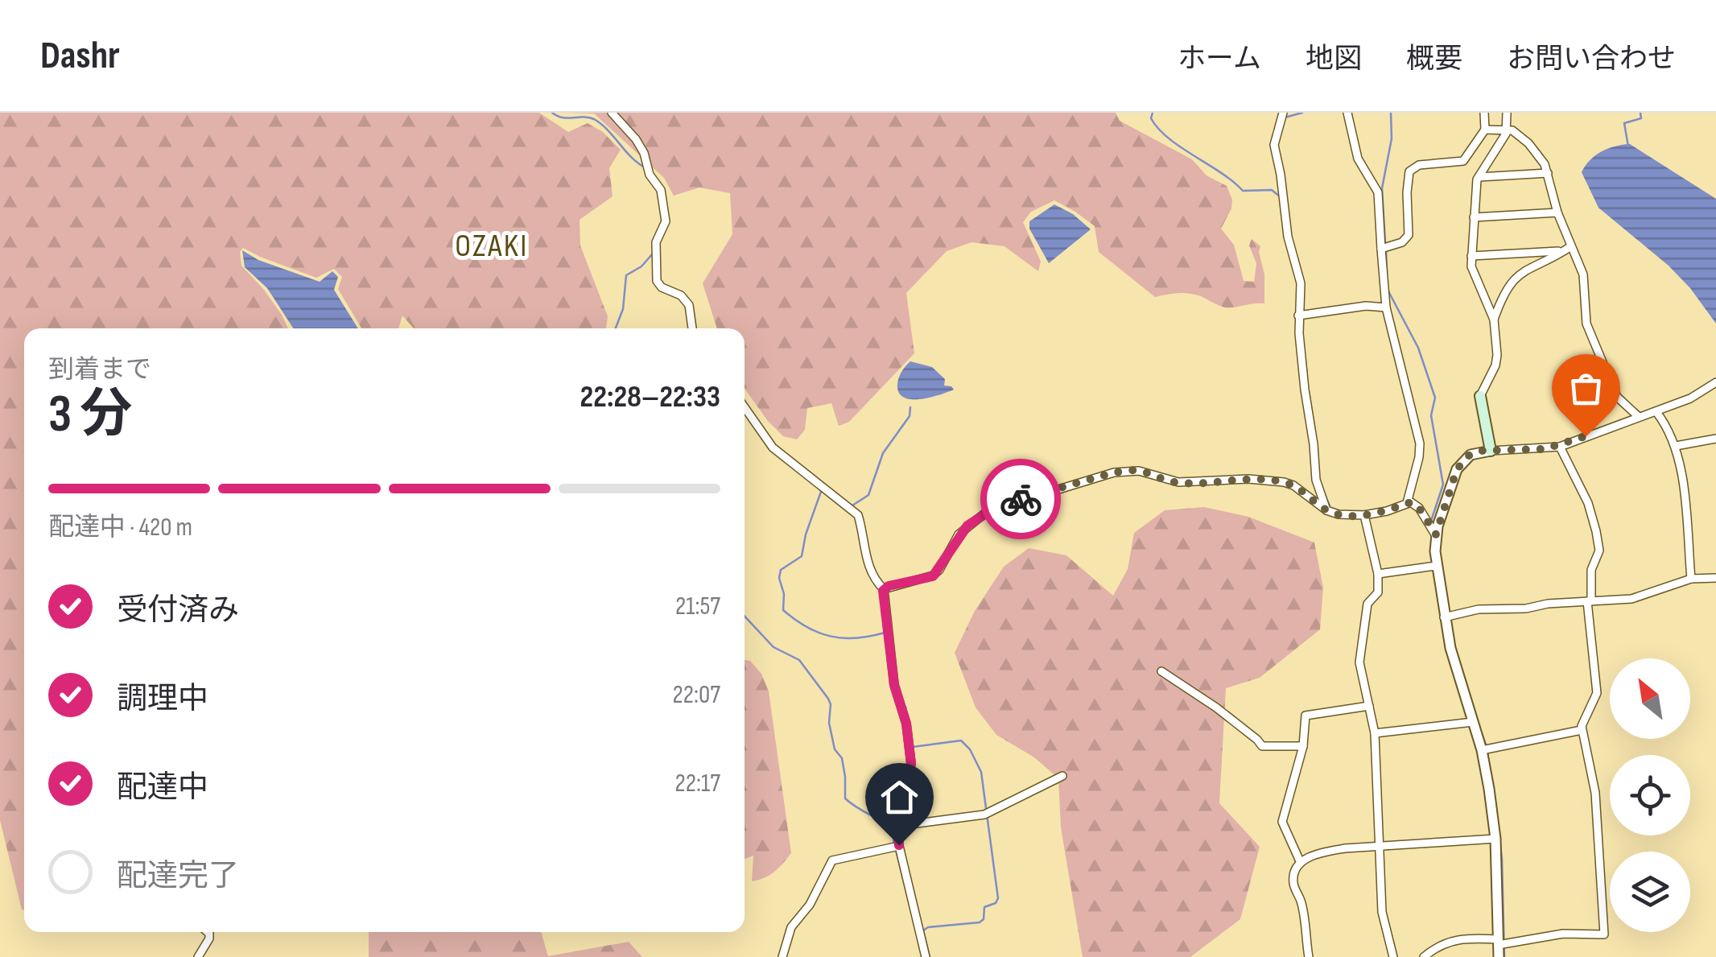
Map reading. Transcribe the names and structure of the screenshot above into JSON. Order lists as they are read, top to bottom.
{
  "districts": ["OZAKI"],
  "north": "top left",
  "page": {
    "header": "Dashr",
    "nav": [
      "ホーム",
      "地図",
      "概要",
      "お問い合わせ"
    ],
    "heading": ["3 分", "到着まで", "22:28–22:33"],
    "bar": "配達中 · 420 m",
    "list": [
      ["受付済み", "21:57"],
      ["調理中", "22:07"],
      ["配達中", "22:17"],
      "配達完了"
    ]
  }
}
